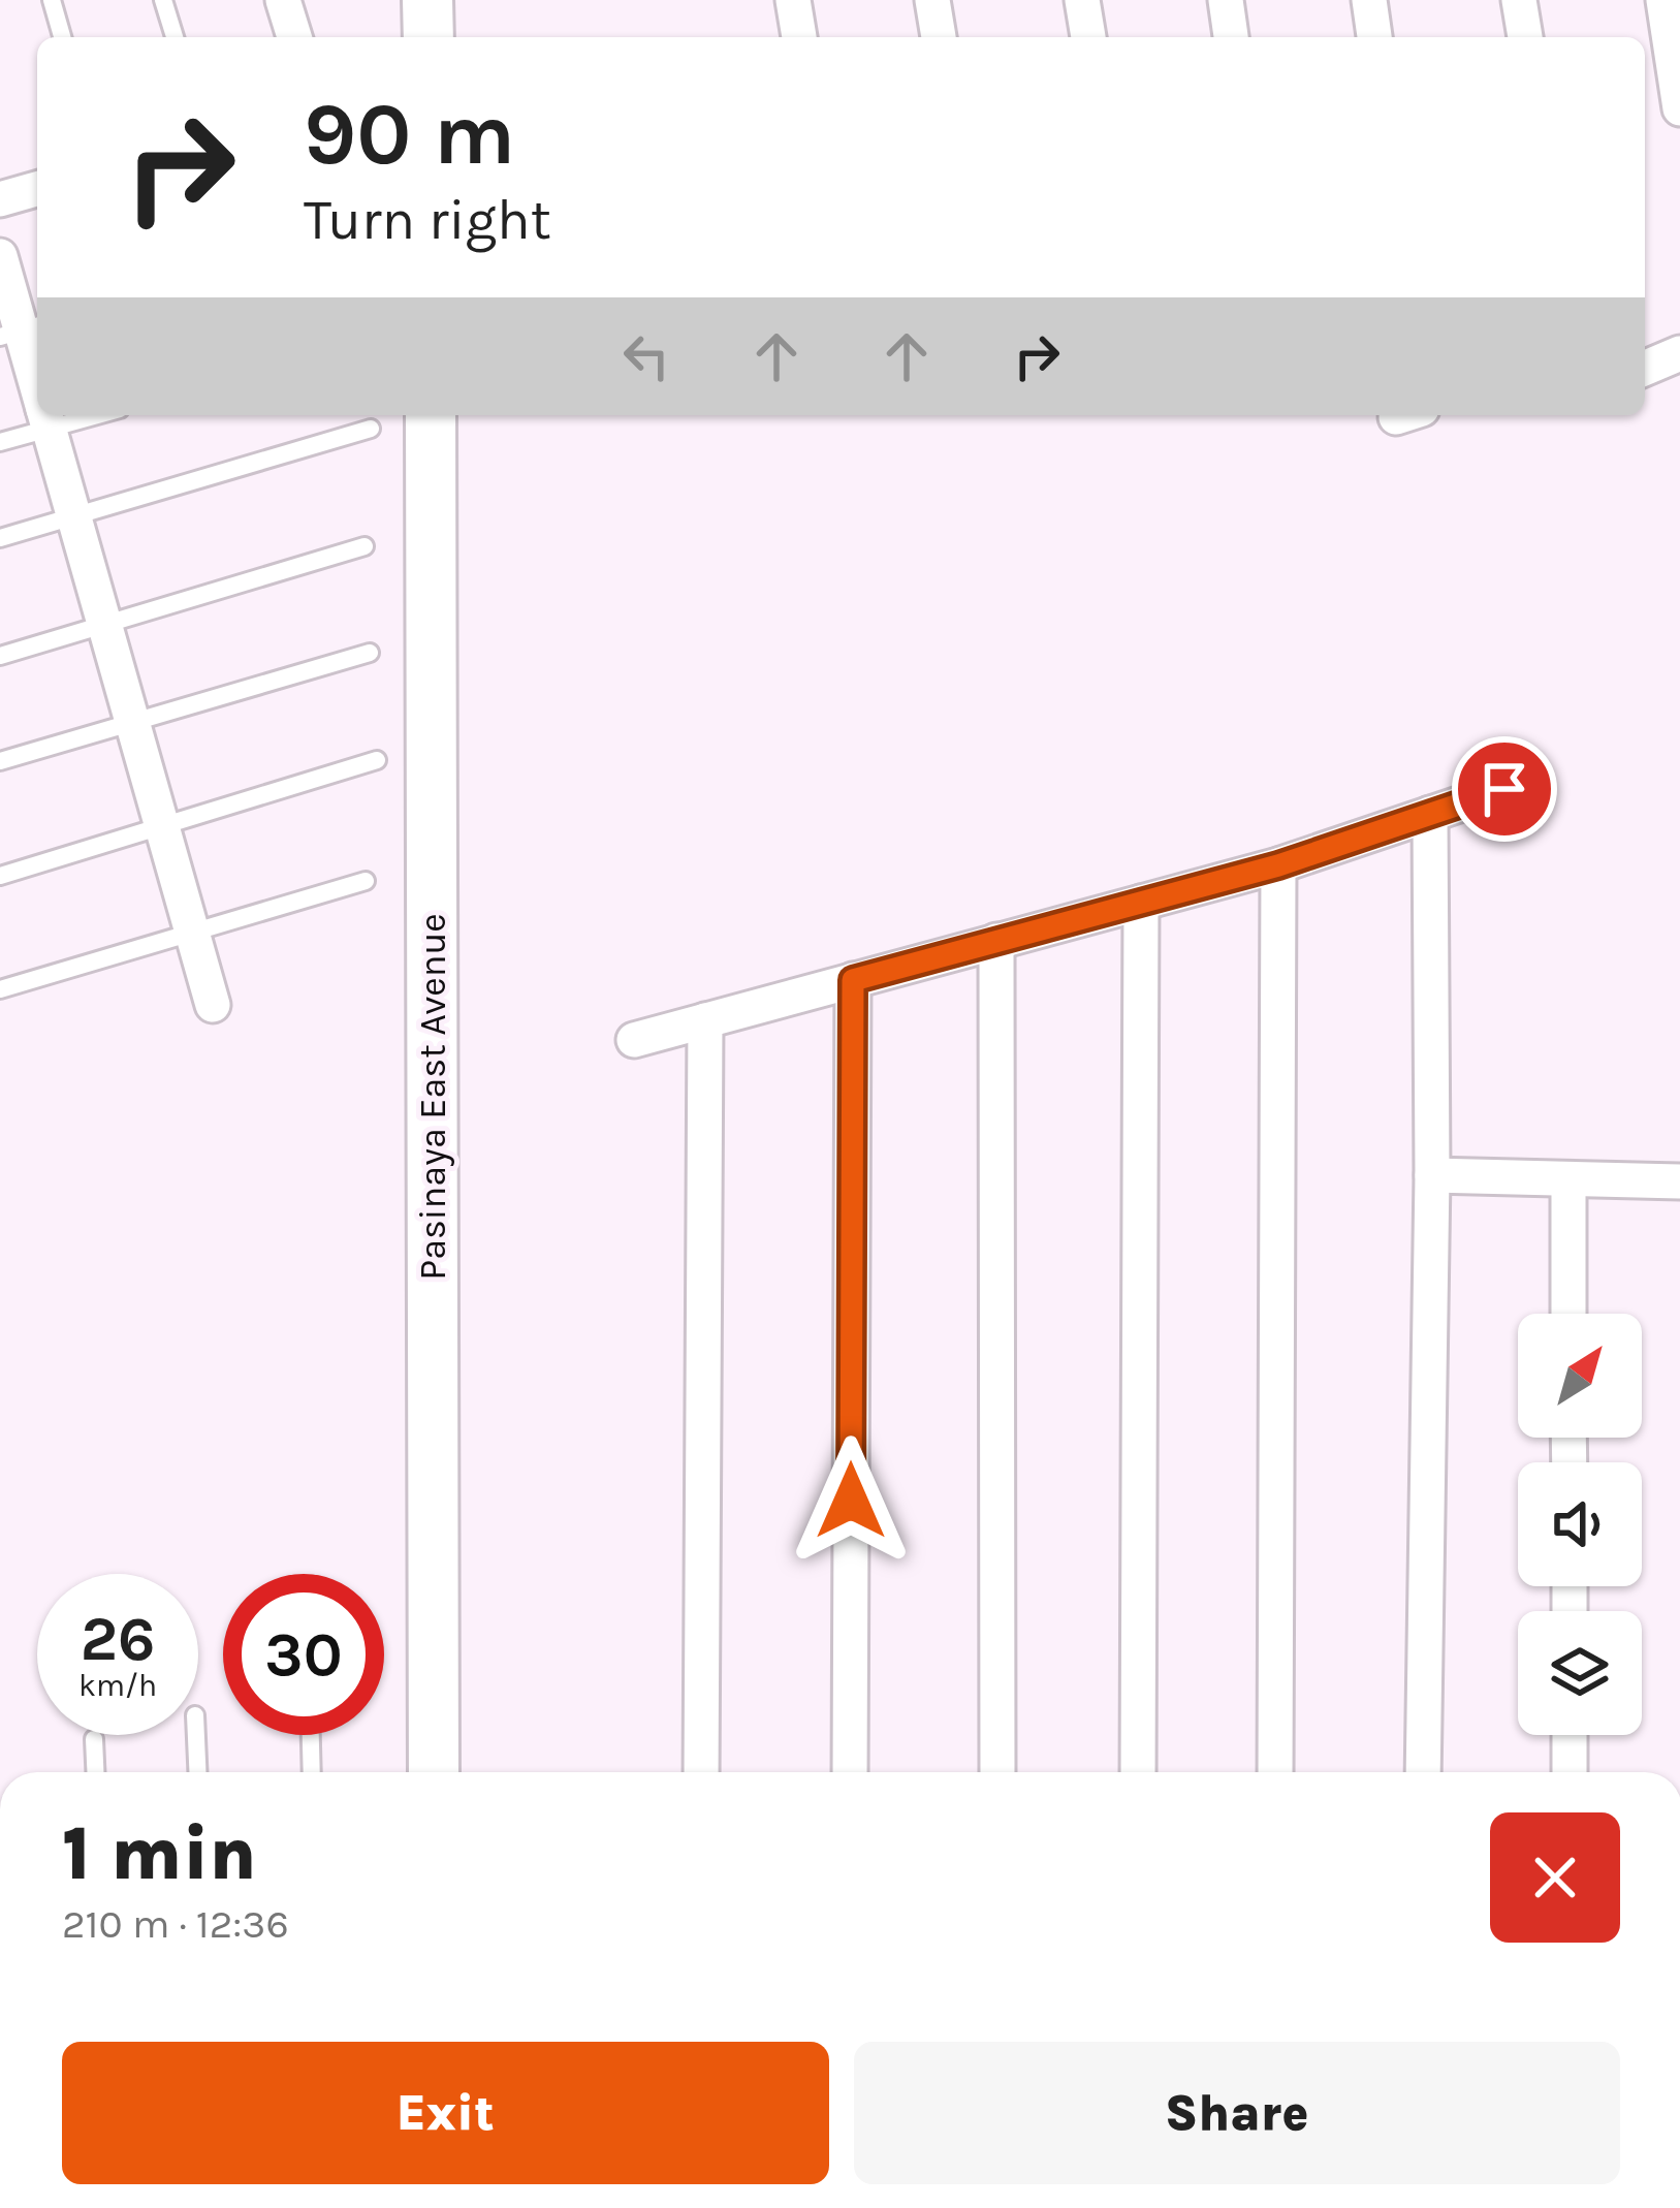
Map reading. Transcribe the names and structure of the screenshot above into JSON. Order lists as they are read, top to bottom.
{
  "streets": {
    "street": ["Pasinaya East Avenue"]
  },
  "north": "top right",
  "page": {
    "turn": ["90 m", "Turn right"],
    "speed": "26 km/h",
    "limit": "30",
    "heading": ["1 min", "210 m · 12:36"],
    "buttons": ["Exit", "Share"]
  }
}
